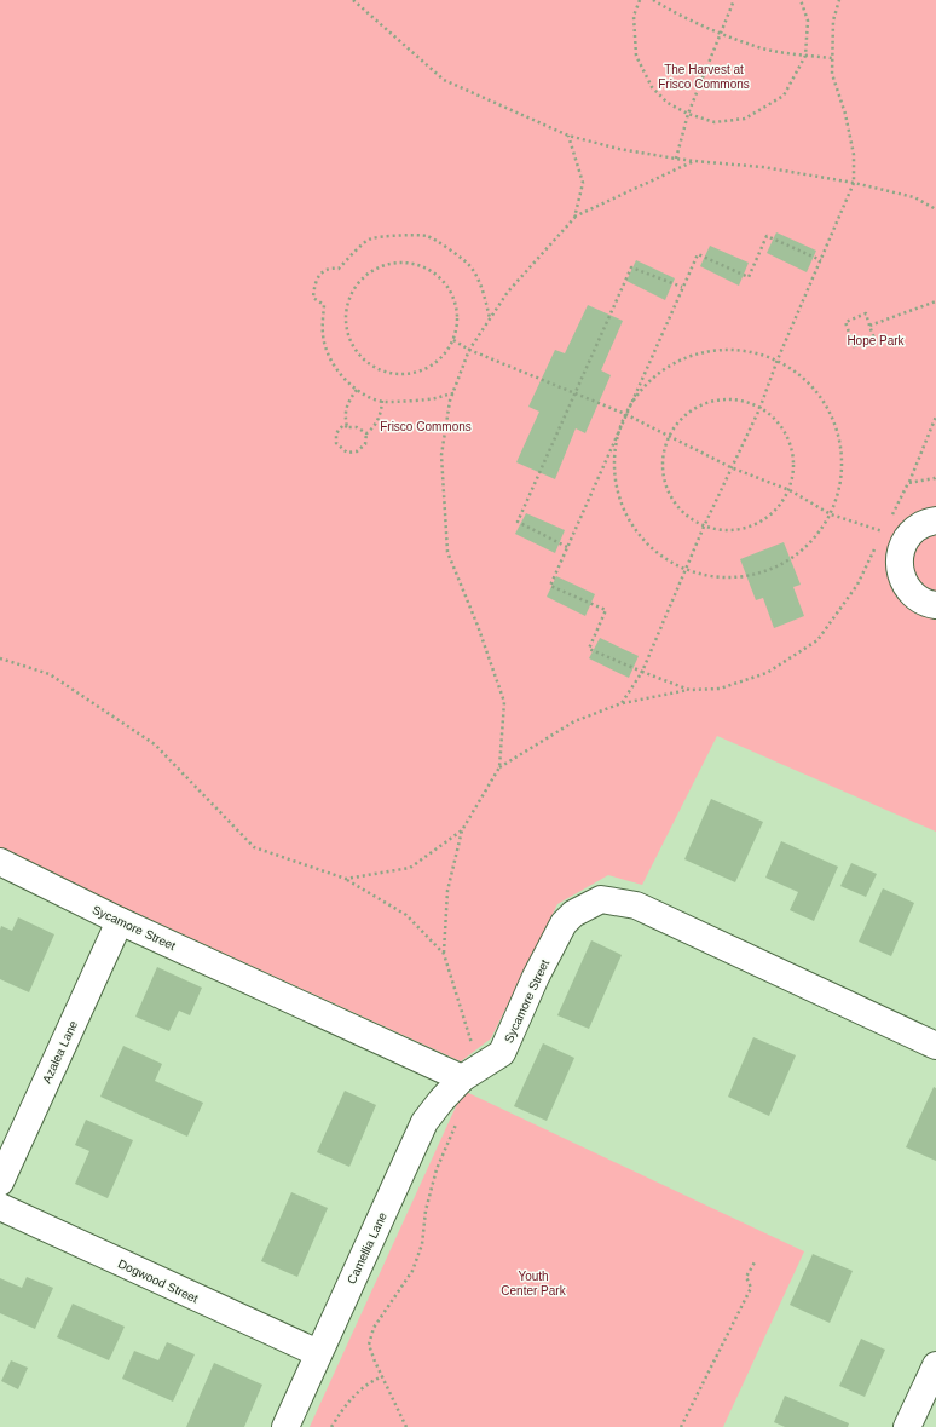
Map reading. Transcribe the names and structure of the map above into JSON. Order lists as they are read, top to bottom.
{
  "streets": {
    "street": [
      "Sycamore Street",
      "Azalea Lane",
      "Camellia Lane",
      "Dogwood Street"
    ]
  },
  "crossings": [
    ["Sycamore Street", "Azalea Lane"],
    ["Sycamore Street", "Camellia Lane"],
    ["Camellia Lane", "Dogwood Street"]
  ],
  "parks": [
    "The Harvest at Frisco Commons",
    "Hope Park",
    "Frisco Commons",
    "Youth Center Park"
  ]
}
